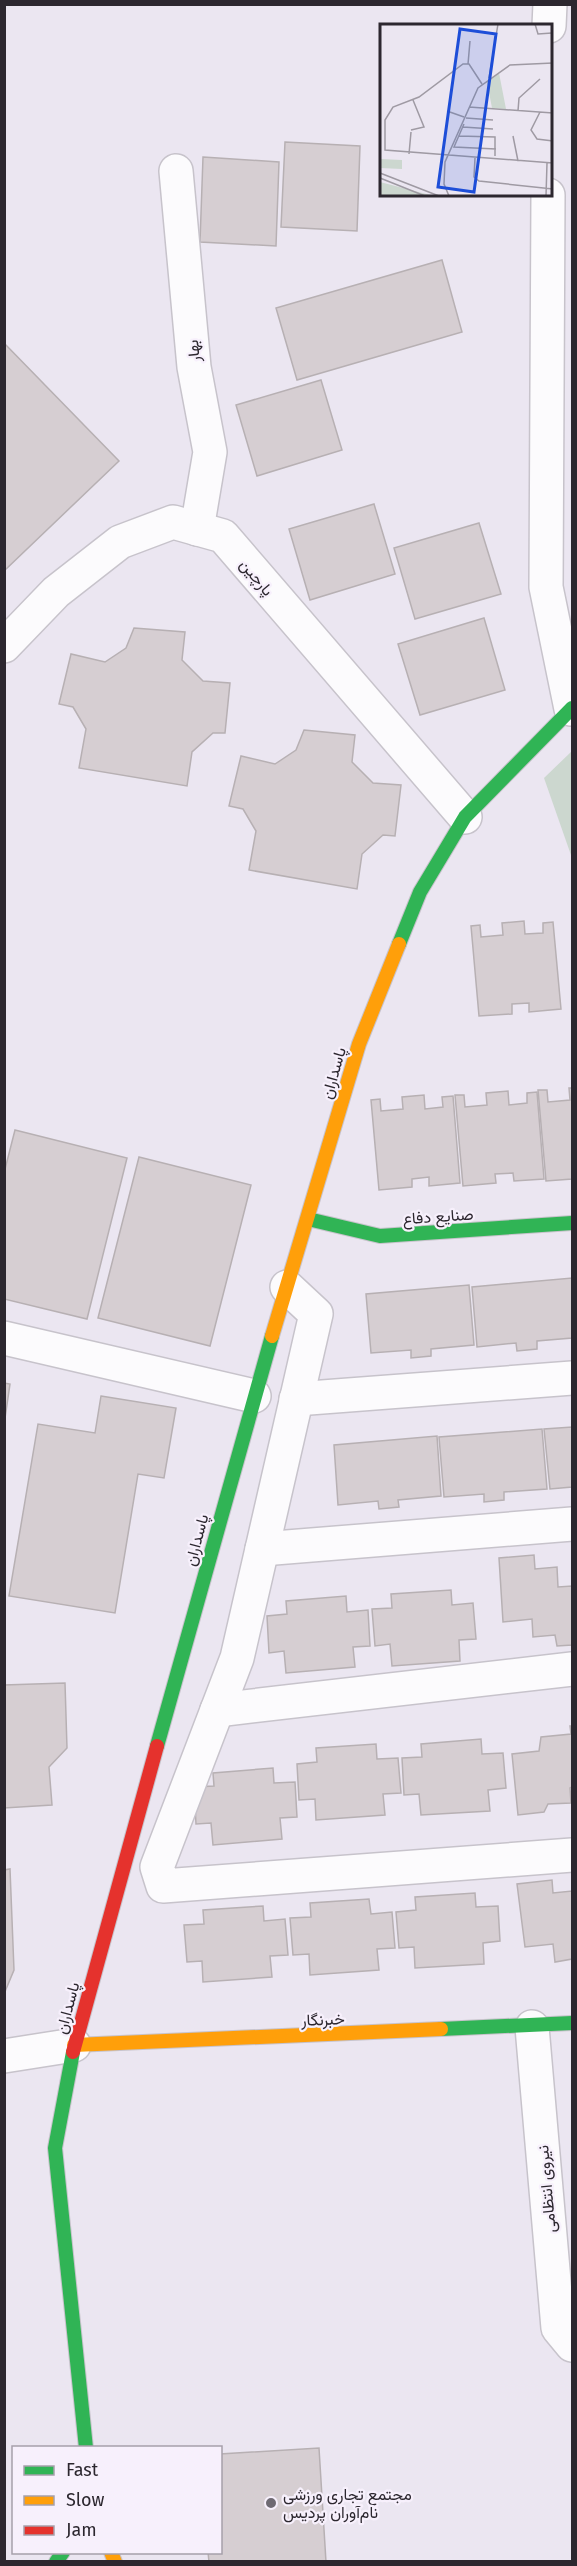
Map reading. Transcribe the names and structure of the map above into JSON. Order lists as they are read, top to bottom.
{
  "streets": {
    "street": [
      "بهار",
      "پارچین",
      "پاسداران",
      "صنایع دفاع",
      "خبرنگار",
      "نیروی انتظامی"
    ]
  },
  "crossings": [
    ["بهار", "پارچین"],
    ["پارچین", "پاسداران"],
    ["پاسداران", "صنایع دفاع"],
    ["پاسداران", "خبرنگار"],
    ["خبرنگار", "نیروی انتظامی"]
  ],
  "places": ["مجتمع تجاری ورزشی نام‌آوران پردیس"],
  "legend": ["Fast", "Slow", "Jam"]
}
